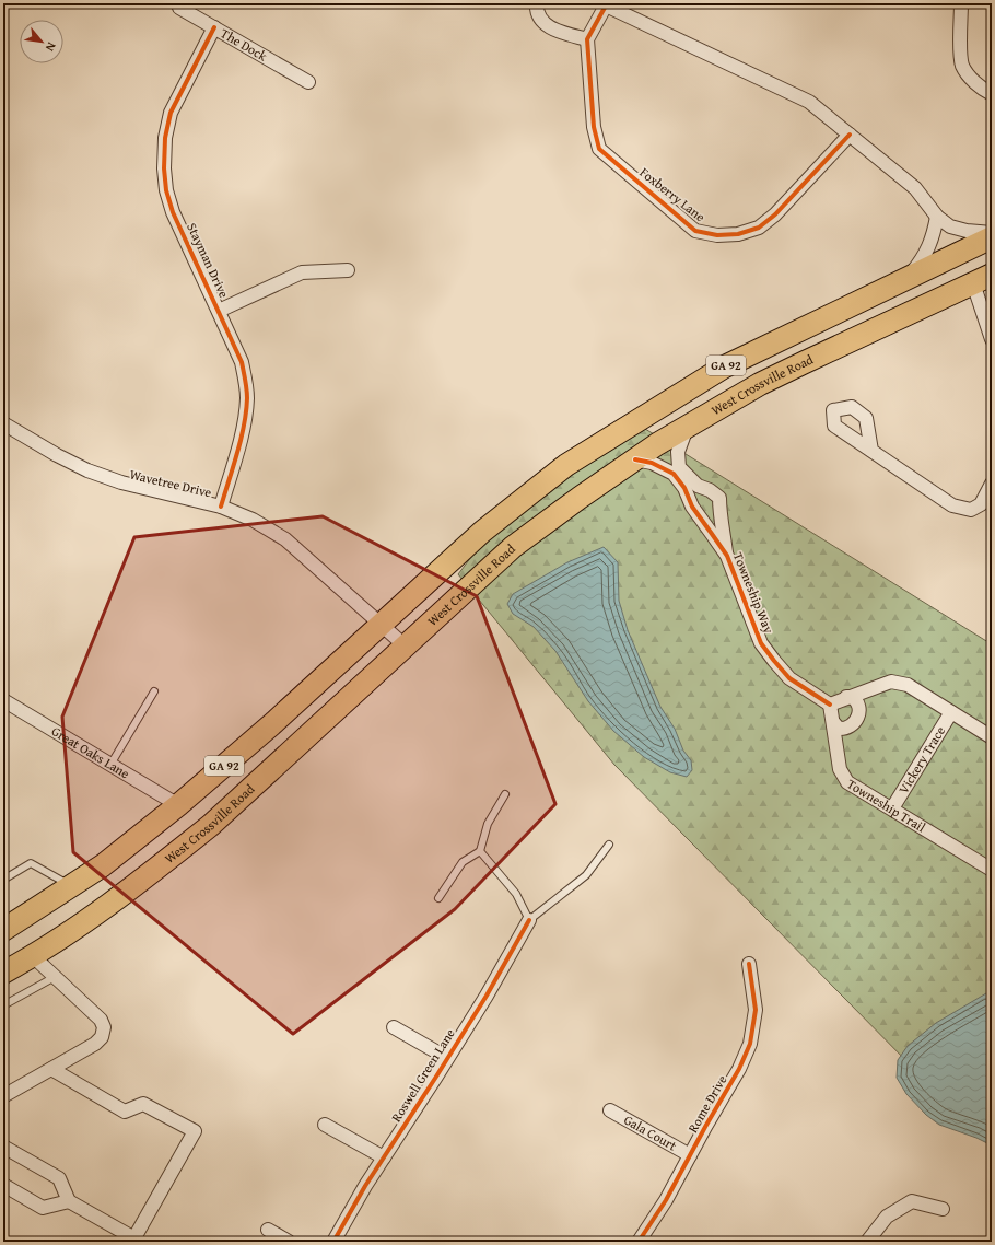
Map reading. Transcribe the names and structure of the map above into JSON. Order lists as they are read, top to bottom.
{
  "streets": {
    "main road": ["GA 92", "West Crossville Road"],
    "street": [
      "The Dock",
      "Foxberry Lane",
      "Stayman Drive",
      "Wavetree Drive",
      "Towneship Way",
      "Great Oaks Lane",
      "Vickery Trace",
      "Towneship Trail",
      "Roswell Green Lane",
      "Rome Drive",
      "Gala Court"
    ]
  },
  "crossings": [
    ["The Dock", "Stayman Drive"],
    ["Stayman Drive", "Wavetree Drive"],
    ["GA 92", "Wavetree Drive"],
    ["GA 92", "Great Oaks Lane"],
    ["West Crossville Road", "Wavetree Drive"],
    ["Towneship Way", "Towneship Trail"],
    ["Vickery Trace", "Towneship Trail"],
    ["Rome Drive", "Gala Court"]
  ],
  "north": "bottom right"
}
